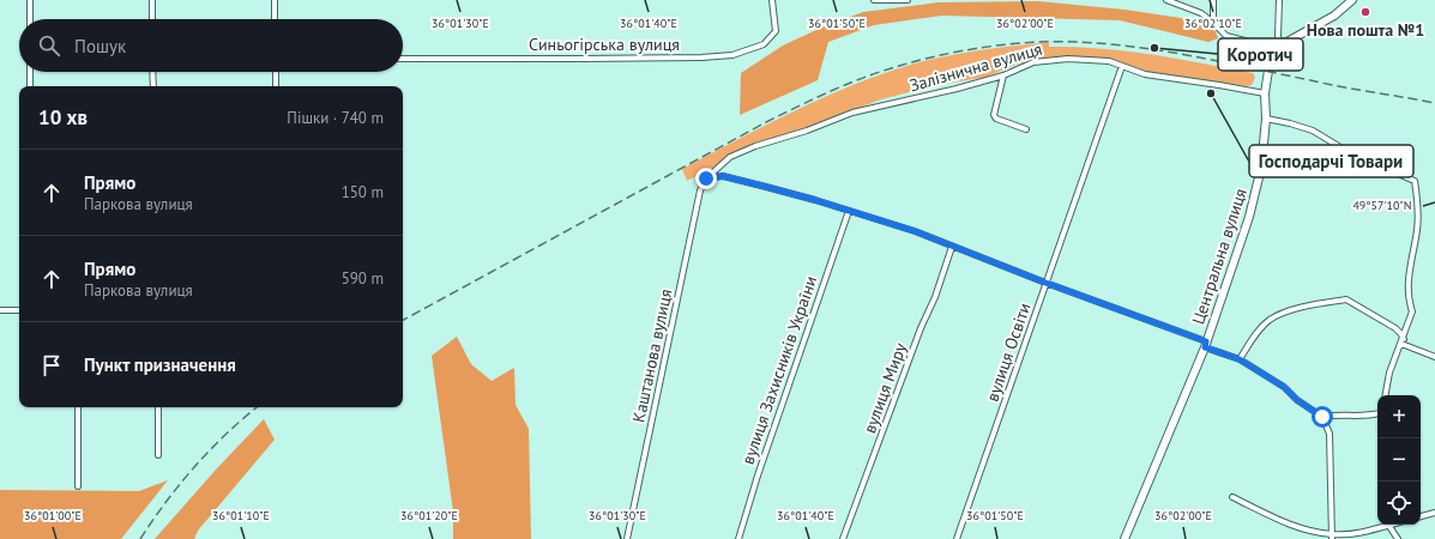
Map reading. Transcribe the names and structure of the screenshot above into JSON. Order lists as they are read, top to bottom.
{
  "streets": {
    "street": [
      "Синьогірська вулиця",
      "Залізнична вулиця",
      "Центральна вулиця",
      "вулиця Освіти",
      "Каштанова вулиця",
      "вулиця Захисників України",
      "вулиця Миру"
    ]
  },
  "crossings": [
    ["Залізнична вулиця", "Центральна вулиця"],
    ["Залізнична вулиця", "вулиця Освіти"],
    ["Залізнична вулиця", "Каштанова вулиця"]
  ],
  "places": ["Нова пошта №1", "Коротич", "Господарчі Товари"],
  "page": {
    "search": "Пошук",
    "heading": ["10 хв", "Пішки · 740 m"],
    "list": [
      ["Прямо", "Паркова вулиця", "150 m"],
      ["Прямо", "Паркова вулиця", "590 m"],
      "Пункт призначення"
    ],
    "map_buttons": ["+", "−"]
  },
  "coordinates": [
    "36°01'30\"E",
    "36°01'40\"E",
    "36°01'50\"E",
    "36°02'00\"E",
    "36°02'10\"E",
    "49°57'10\"N",
    "36°01'00\"E",
    "36°01'10\"E",
    "36°01'20\"E"
  ]
}
